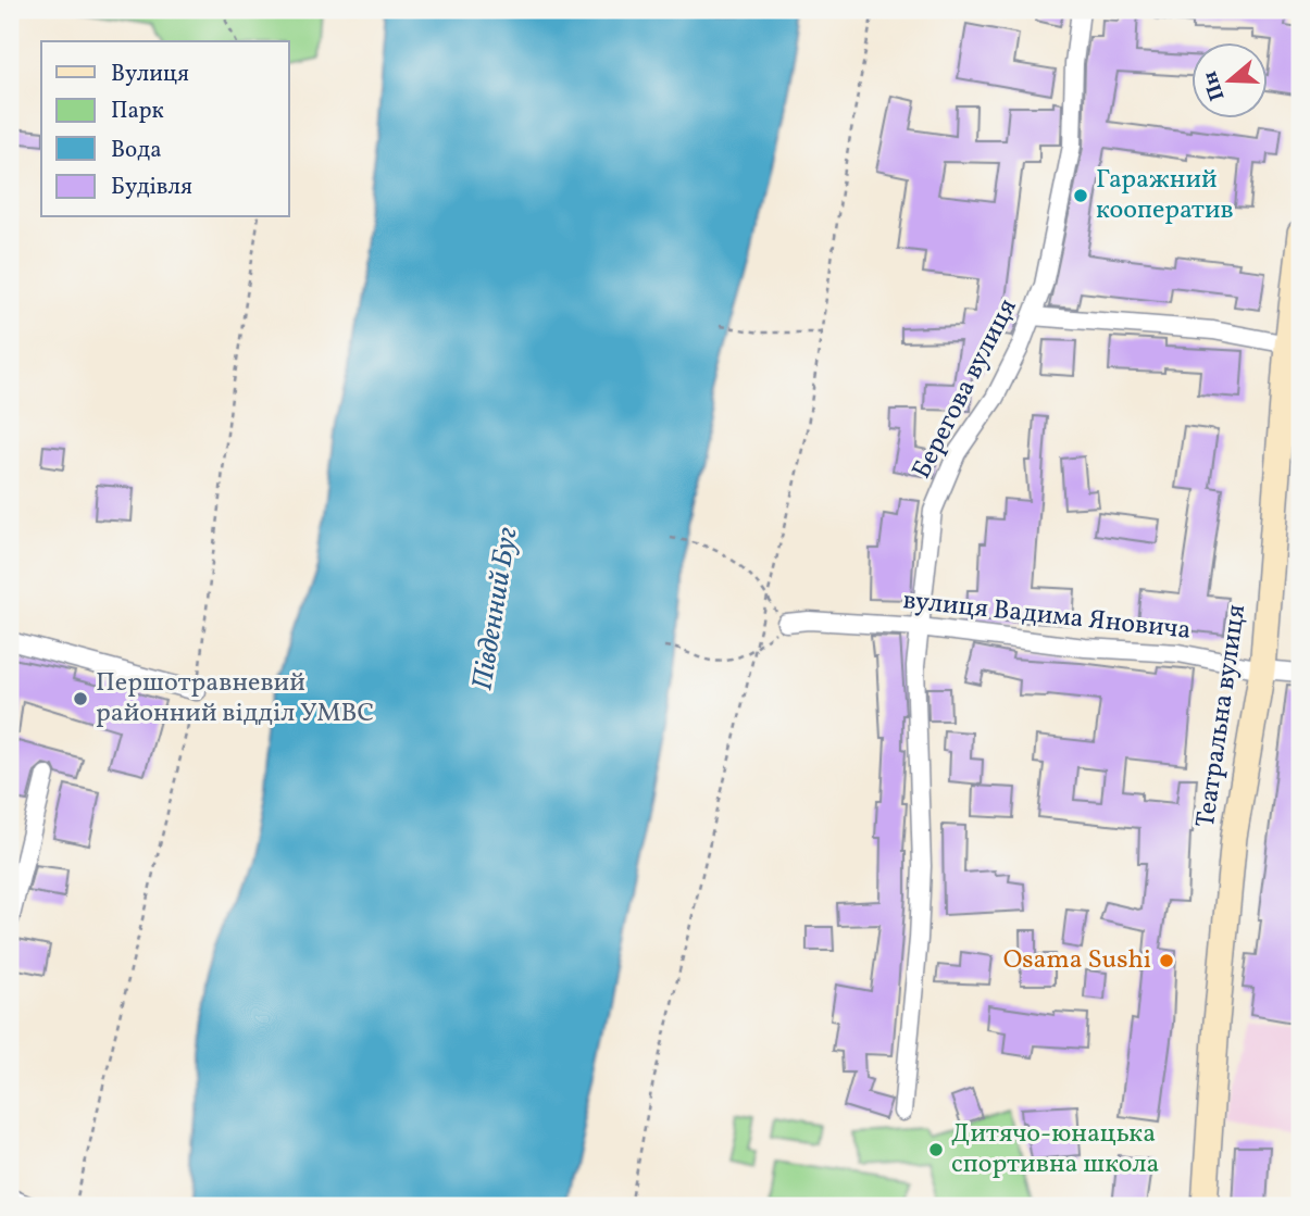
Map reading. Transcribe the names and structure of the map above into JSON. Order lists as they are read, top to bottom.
{
  "streets": {
    "street": ["Берегова вулиця", "вулиця Вадима Яновича", "Театральна вулиця"]
  },
  "crossings": [
    ["Берегова вулиця", "вулиця Вадима Яновича"],
    ["вулиця Вадима Яновича", "Театральна вулиця"]
  ],
  "water": ["Південний Буг"],
  "places": [
    "Гаражний кооператив",
    "Першотравневий районний відділ УМВС",
    "Osama Sushi",
    "Дитячо-юнацька спортивна школа"
  ],
  "legend": [
    "Вулиця",
    "Парк",
    "Вода",
    "Будівля"
  ],
  "north": "left"
}
